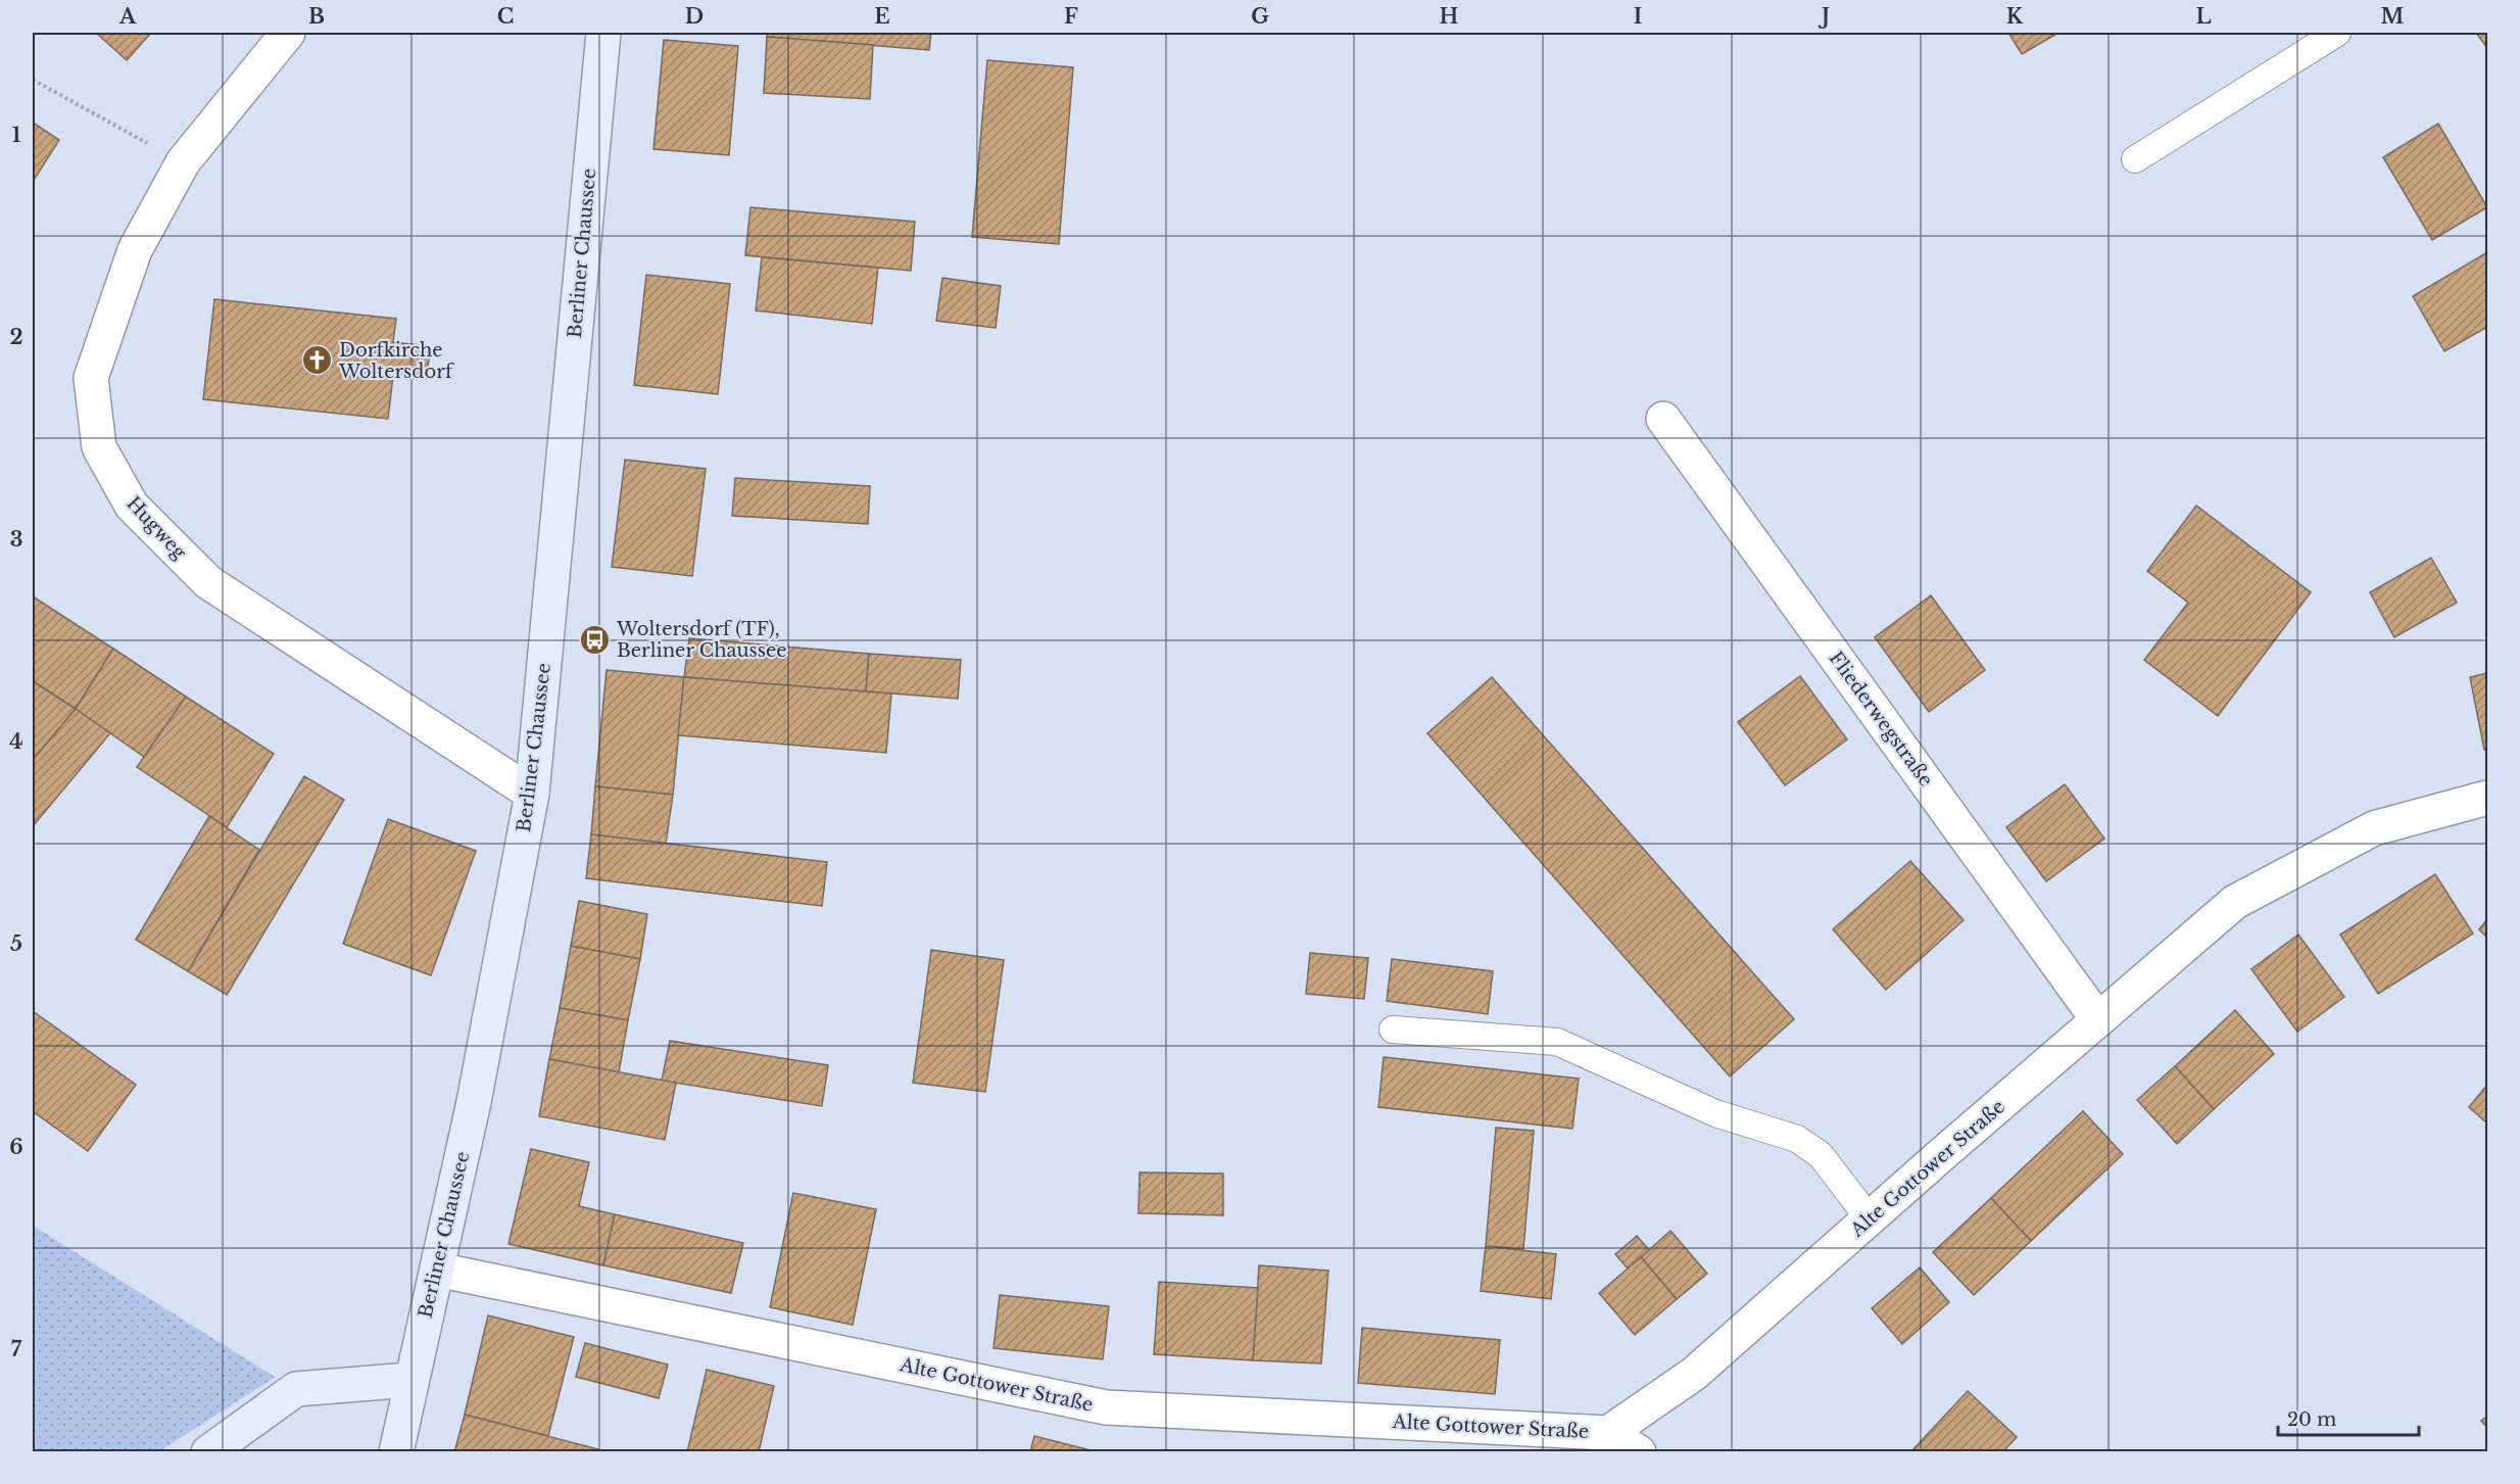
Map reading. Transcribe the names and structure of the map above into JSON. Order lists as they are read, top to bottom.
{
  "streets": {
    "street": [
      "Berliner Chaussee",
      "Hugweg",
      "Fliederwegstraße",
      "Alte Gottower Straße"
    ]
  },
  "crossings": [
    ["Berliner Chaussee", "Hugweg"],
    ["Berliner Chaussee", "Alte Gottower Straße"],
    ["Fliederwegstraße", "Alte Gottower Straße"]
  ],
  "places": {
    "church": ["Dorfkirche Woltersdorf"],
    "bus stop": ["Woltersdorf (TF), Berliner Chaussee"]
  },
  "scale_bar": "20 m",
  "grid": {
    "columns": [
      "A",
      "B",
      "C",
      "D",
      "E",
      "F",
      "G",
      "H",
      "I",
      "J",
      "K",
      "L",
      "M"
    ],
    "rows": [
      "1",
      "2",
      "3",
      "4",
      "5",
      "6",
      "7"
    ]
  }
}
